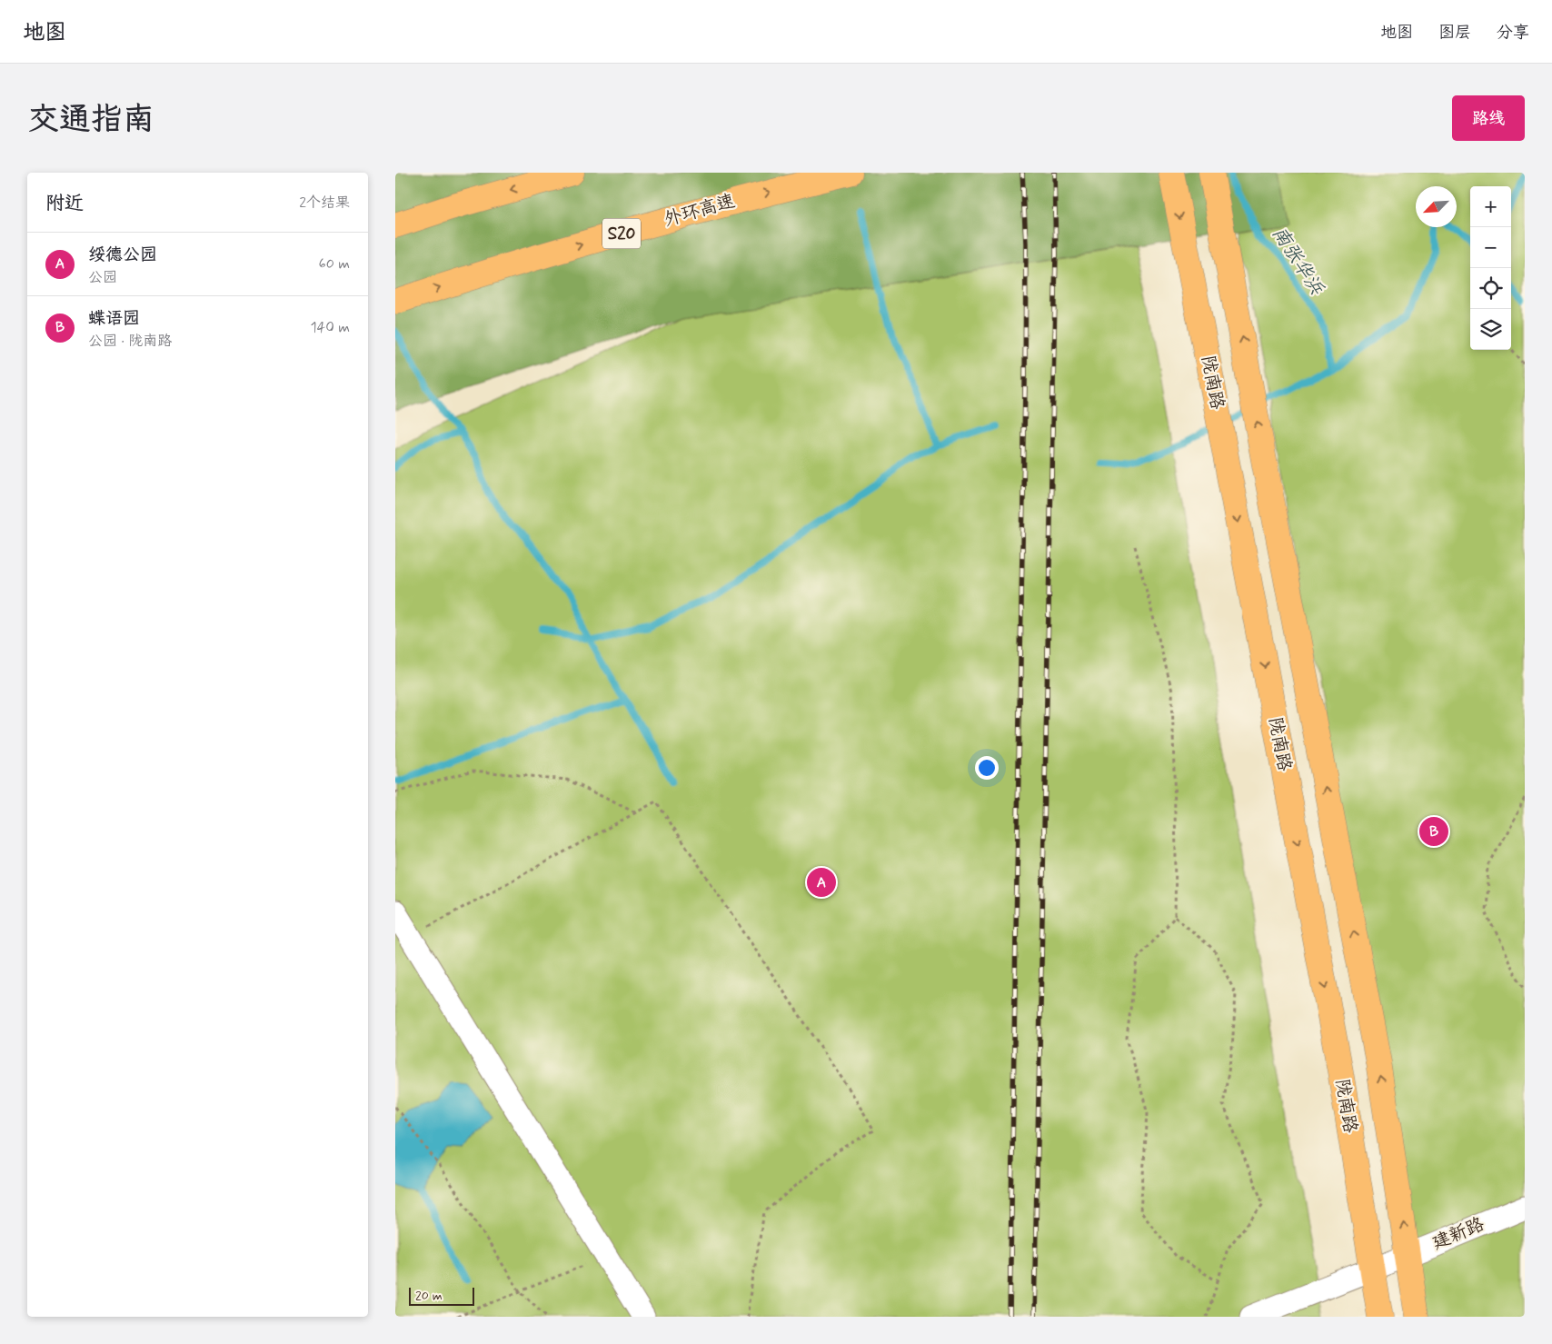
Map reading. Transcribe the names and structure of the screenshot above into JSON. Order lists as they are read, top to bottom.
{
  "streets": {
    "main road": ["外环高速", "S20", "陇南路"],
    "street": ["建新路"]
  },
  "crossings": [
    ["陇南路", "建新路"]
  ],
  "water": ["南张华浜"],
  "scale_bar": "20 m",
  "north": "bottom left",
  "page": {
    "header": "地图",
    "nav": ["地图", "图层", "分享"],
    "buttons": "路线",
    "title": "交通指南",
    "heading": ["附近", "2个结果"],
    "map_buttons": ["+", "−"],
    "list": [
      {
        "mark": "A",
        "name": "绥德公园",
        "note": "公园",
        "value": "60 m"
      },
      {
        "mark": "B",
        "name": "蝶语园",
        "note": "公园 · 陇南路",
        "value": "140 m"
      }
    ],
    "pins": ["B", "A"],
    "scale": "20 m"
  }
}
